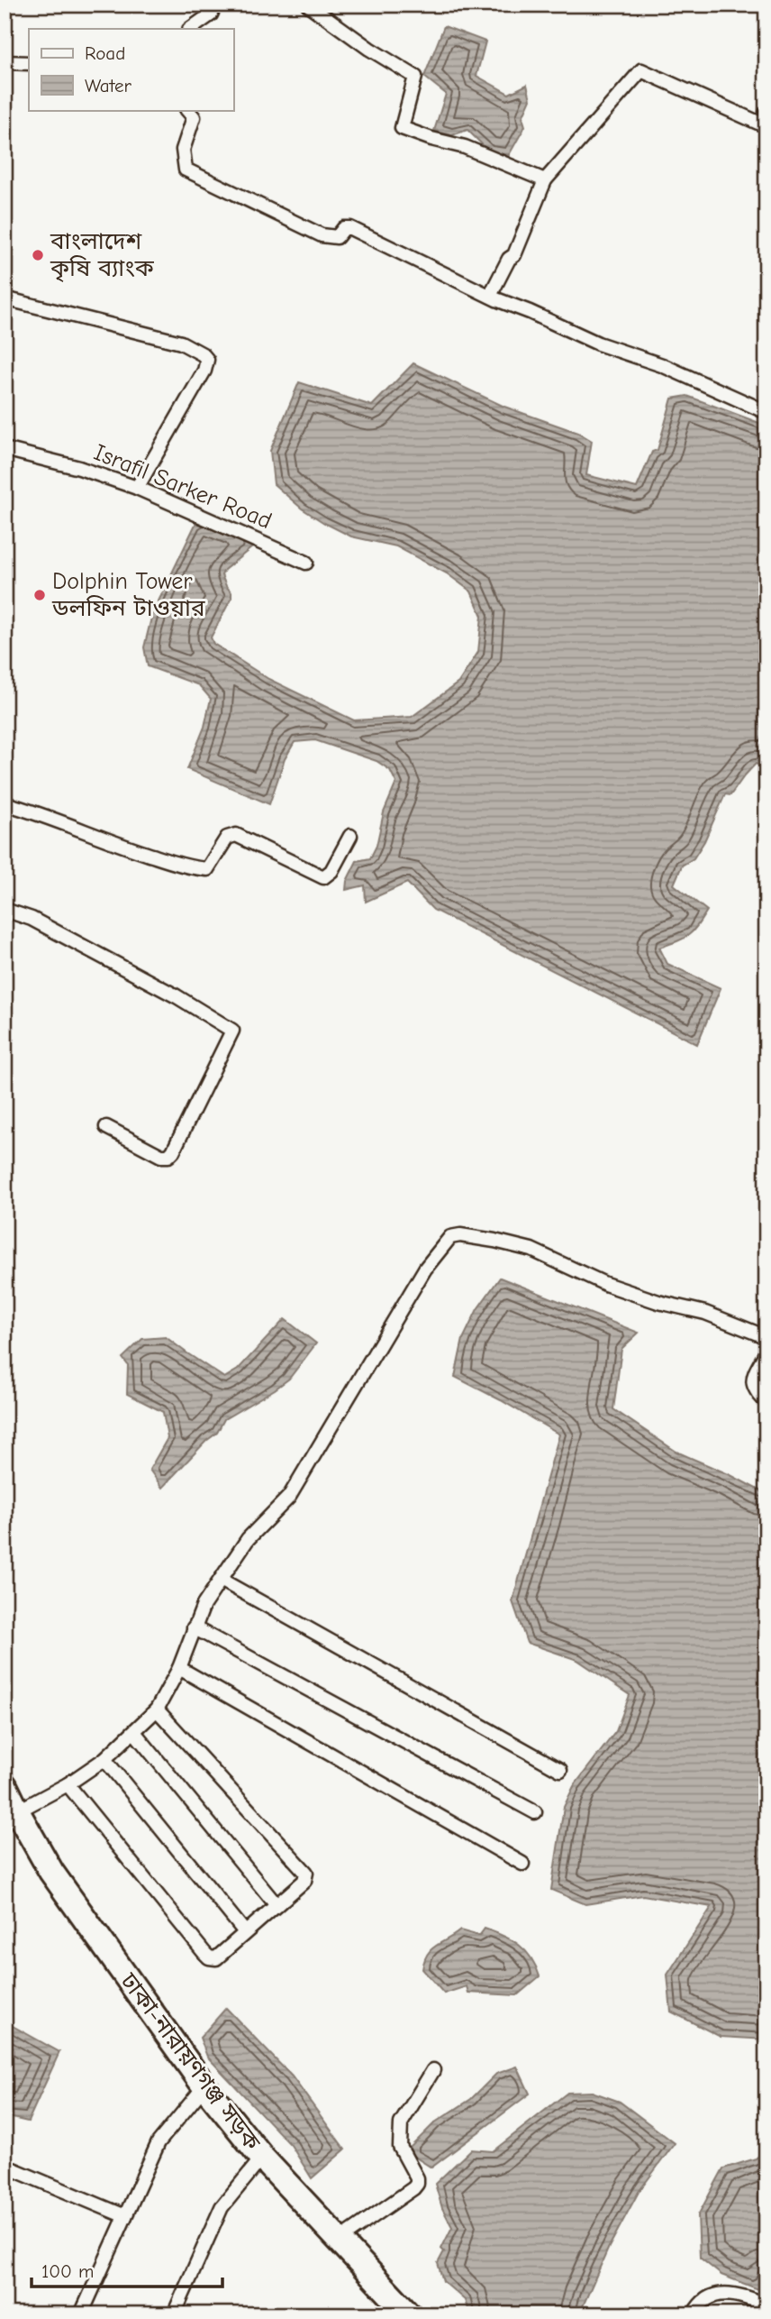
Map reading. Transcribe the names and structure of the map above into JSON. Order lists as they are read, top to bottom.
{
  "streets": {
    "highway": ["ঢাকা-নারায়ণগঞ্জ সড়ক"],
    "street": ["Israfil Sarker Road"]
  },
  "places": ["বাংলাদেশ কৃষি ব্যাংক", "Dolphin Tower ডলফিন টাওয়ার"],
  "legend": ["Road", "Water"],
  "scale_bar": "100 m"
}
